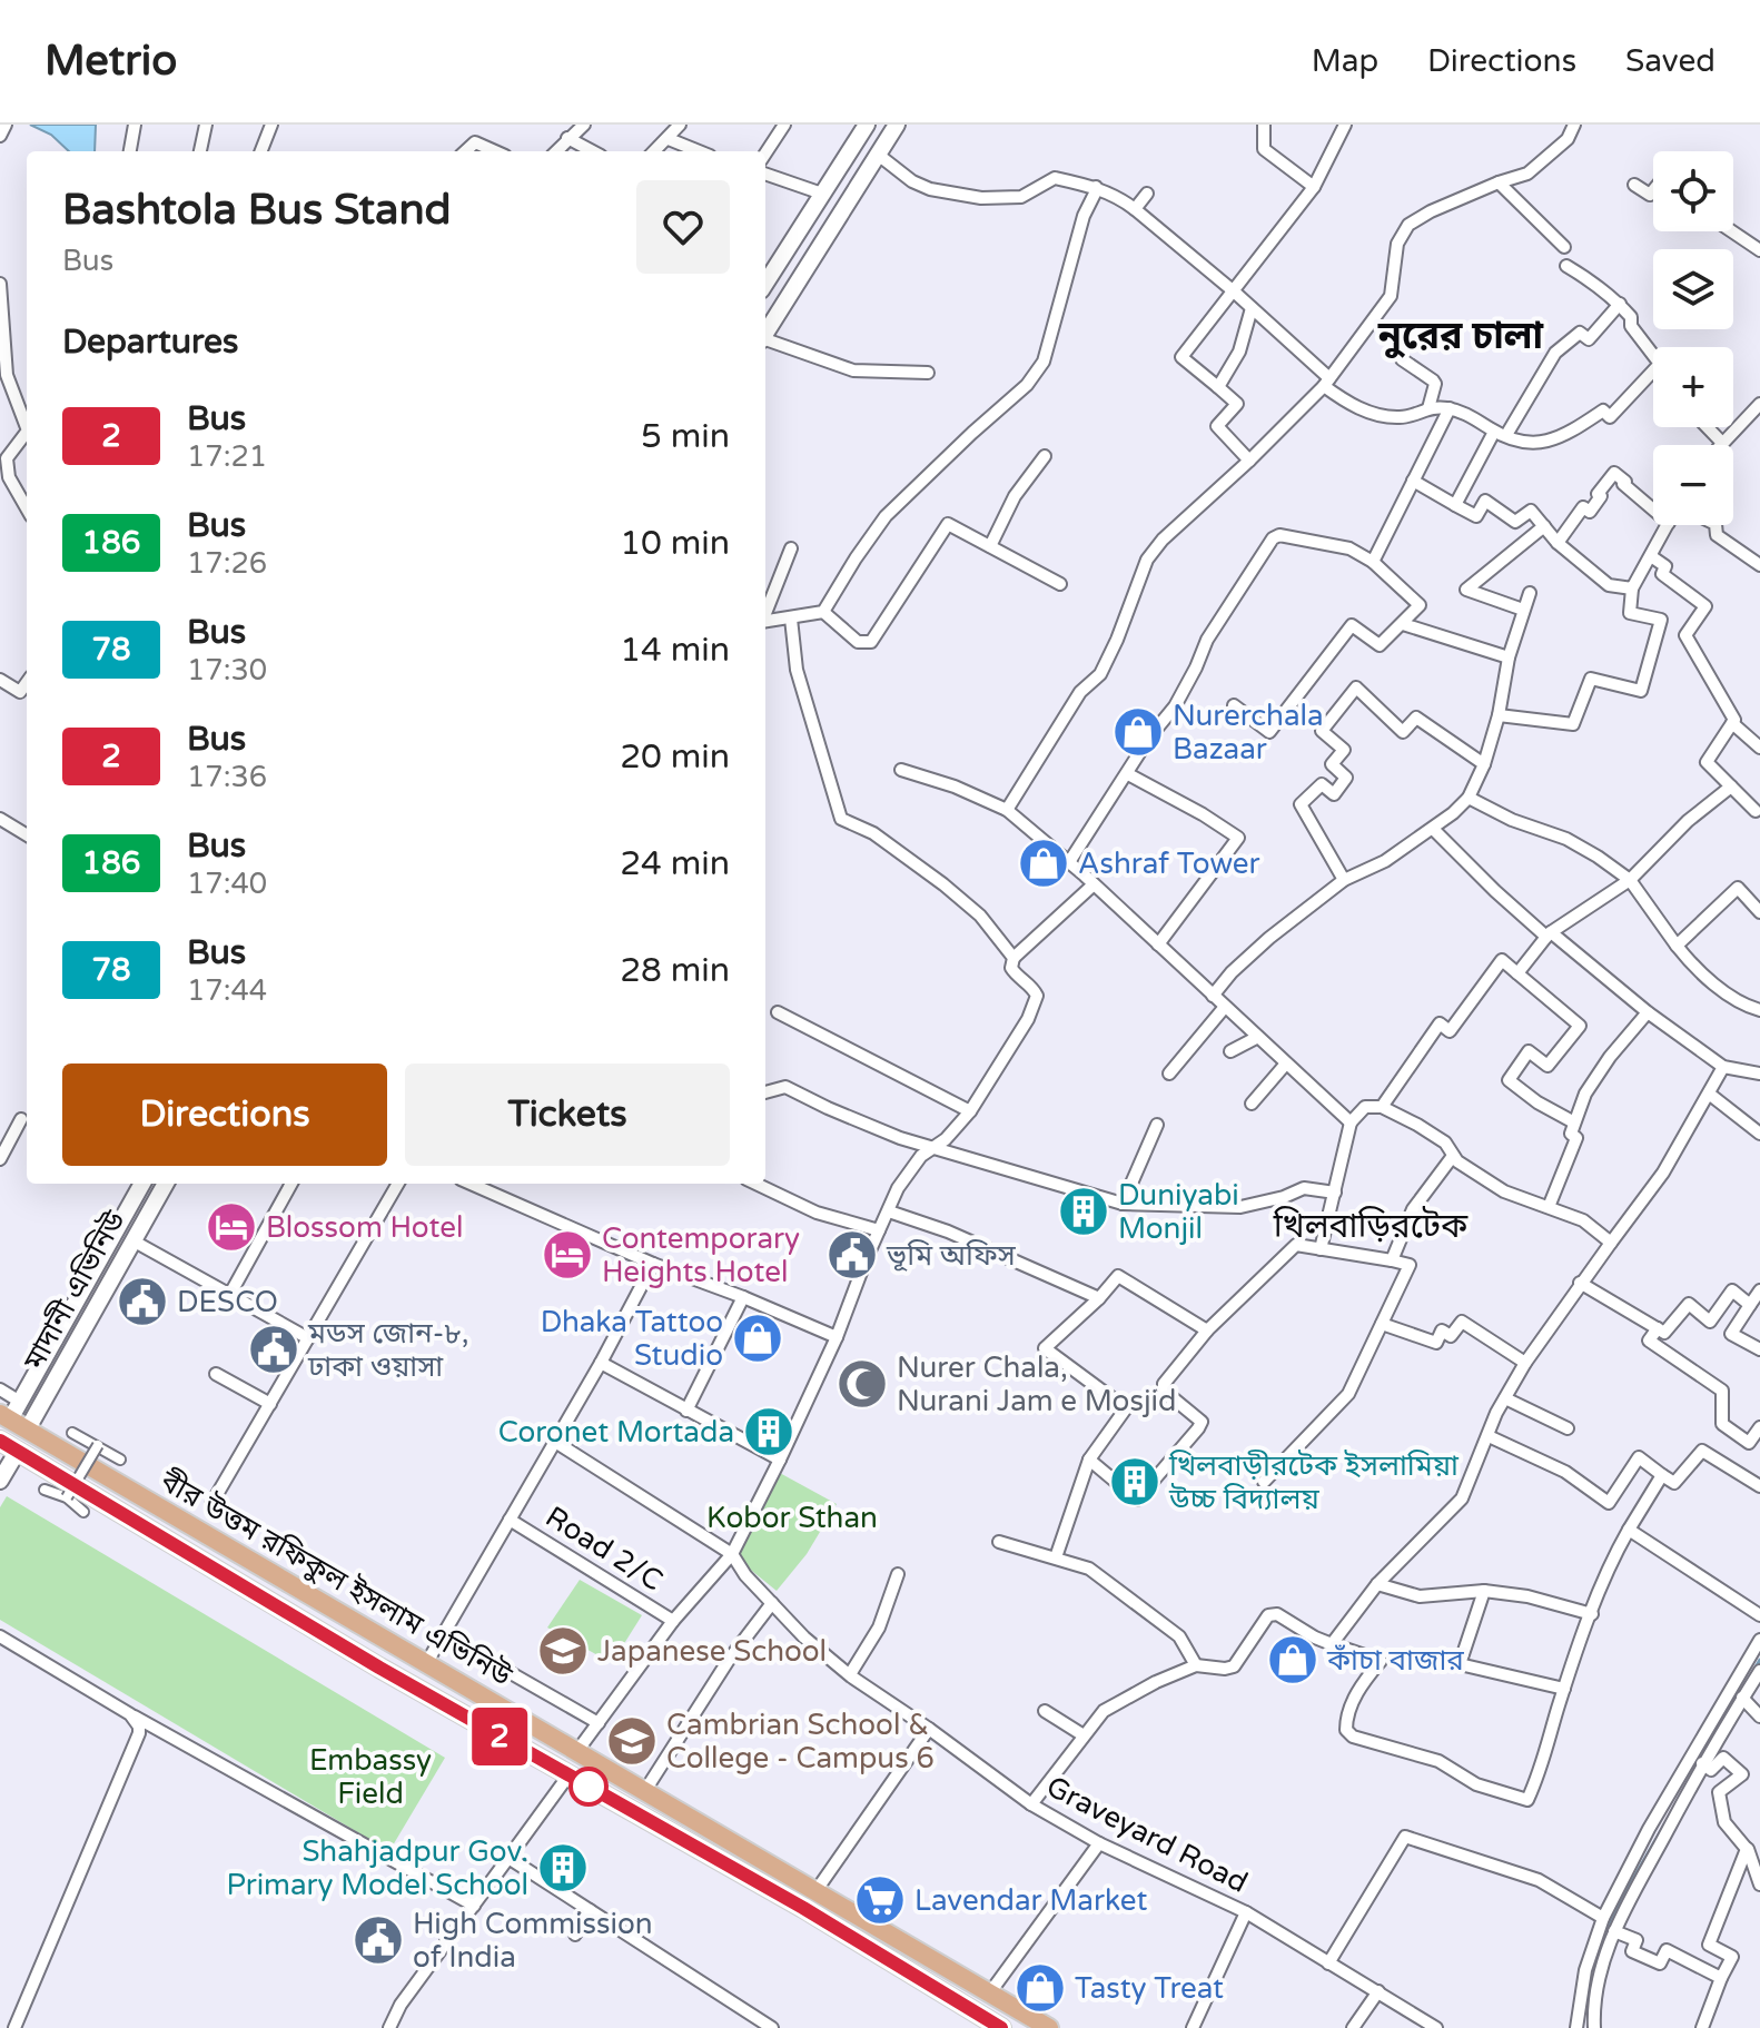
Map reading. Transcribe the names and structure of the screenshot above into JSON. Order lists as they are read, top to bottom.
{
  "streets": {
    "main road": ["মাদানী এভিনিউ", "বীর উত্তম রফিকুল ইসলাম এভিনিউ"],
    "street": ["Road 2/C", "Graveyard Road"]
  },
  "crossings": [
    ["মাদানী এভিনিউ", "বীর উত্তম রফিকুল ইসলাম এভিনিউ"]
  ],
  "districts": ["নুরের চালা", "খিলবাড়িরটেক"],
  "parks": ["Kobor Sthan", "Embassy Field"],
  "places": {
    "shop": [
      "Nurerchala Bazaar",
      "Ashraf Tower",
      "Dhaka Tattoo Studio",
      "কাঁচা বাজার",
      "Tasty Treat"
    ],
    "building": [
      "Duniyabi Monjil",
      "Coronet Mortada",
      "খিলবাড়ীরটেক ইসলামিয়া উচ্চ বিদ্যালয়",
      "Shahjadpur Gov. Primary Model School"
    ],
    "hotel": ["Blossom Hotel", "Contemporary Heights Hotel"],
    "public building": [
      "ভূমি অফিস",
      "DESCO",
      "মডস জোন-৮, ঢাকা ওয়াসা",
      "High Commission of India"
    ],
    "mosque": ["Nurer Chala, Nurani Jam e Mosjid"],
    "school or university": ["Japanese School", "Cambrian School & College - Campus 6"],
    "supermarket": ["Lavendar Market"]
  },
  "lines": ["bus line 2"],
  "page": {
    "header": "Metrio",
    "nav": ["Map", "Directions", "Saved"],
    "on_map": "2",
    "map_buttons": ["+", "−"],
    "heading": [
      ["Bashtola Bus Stand", "Bus"],
      "Departures"
    ],
    "list": [
      {
        "mark": "2",
        "name": "Bus",
        "note": "17:21",
        "value": "5 min"
      },
      {
        "mark": "186",
        "name": "Bus",
        "note": "17:26",
        "value": "10 min"
      },
      {
        "mark": "78",
        "name": "Bus",
        "note": "17:30",
        "value": "14 min"
      },
      {
        "mark": "2",
        "name": "Bus",
        "note": "17:36",
        "value": "20 min"
      },
      {
        "mark": "186",
        "name": "Bus",
        "note": "17:40",
        "value": "24 min"
      },
      {
        "mark": "78",
        "name": "Bus",
        "note": "17:44",
        "value": "28 min"
      }
    ],
    "buttons": ["Directions", "Tickets"]
  }
}
